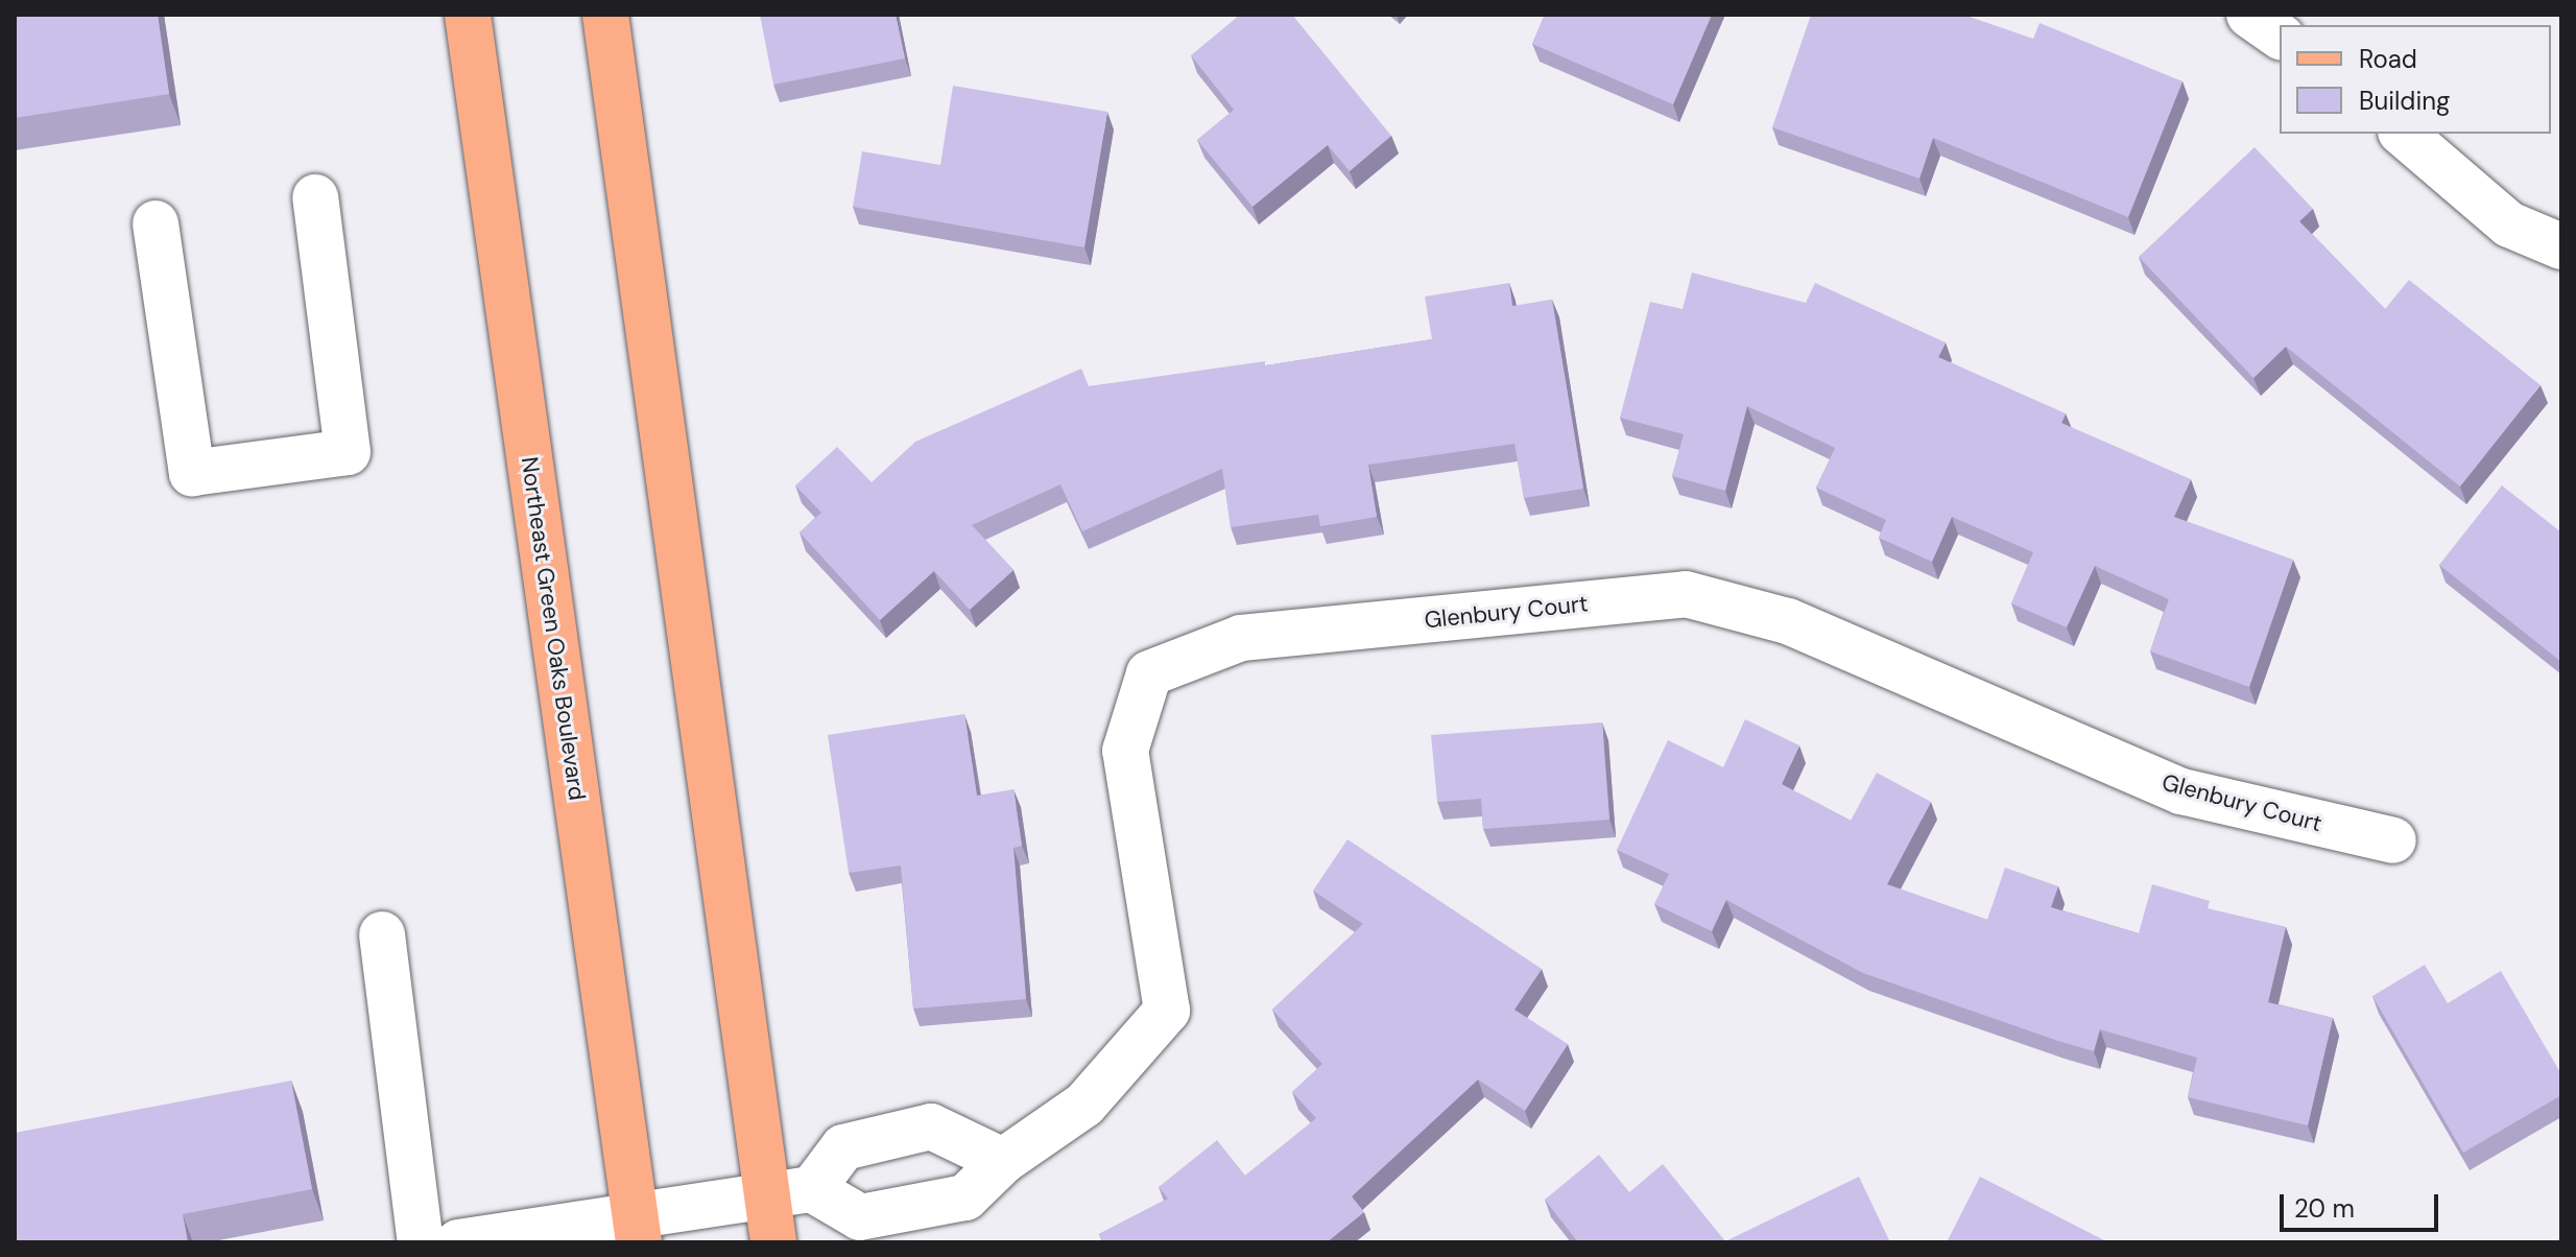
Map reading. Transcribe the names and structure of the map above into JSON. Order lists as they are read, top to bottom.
{
  "streets": {
    "main road": ["Northeast Green Oaks Boulevard"],
    "street": ["Glenbury Court"]
  },
  "legend": ["Road", "Building"],
  "scale_bar": "20 m"
}
